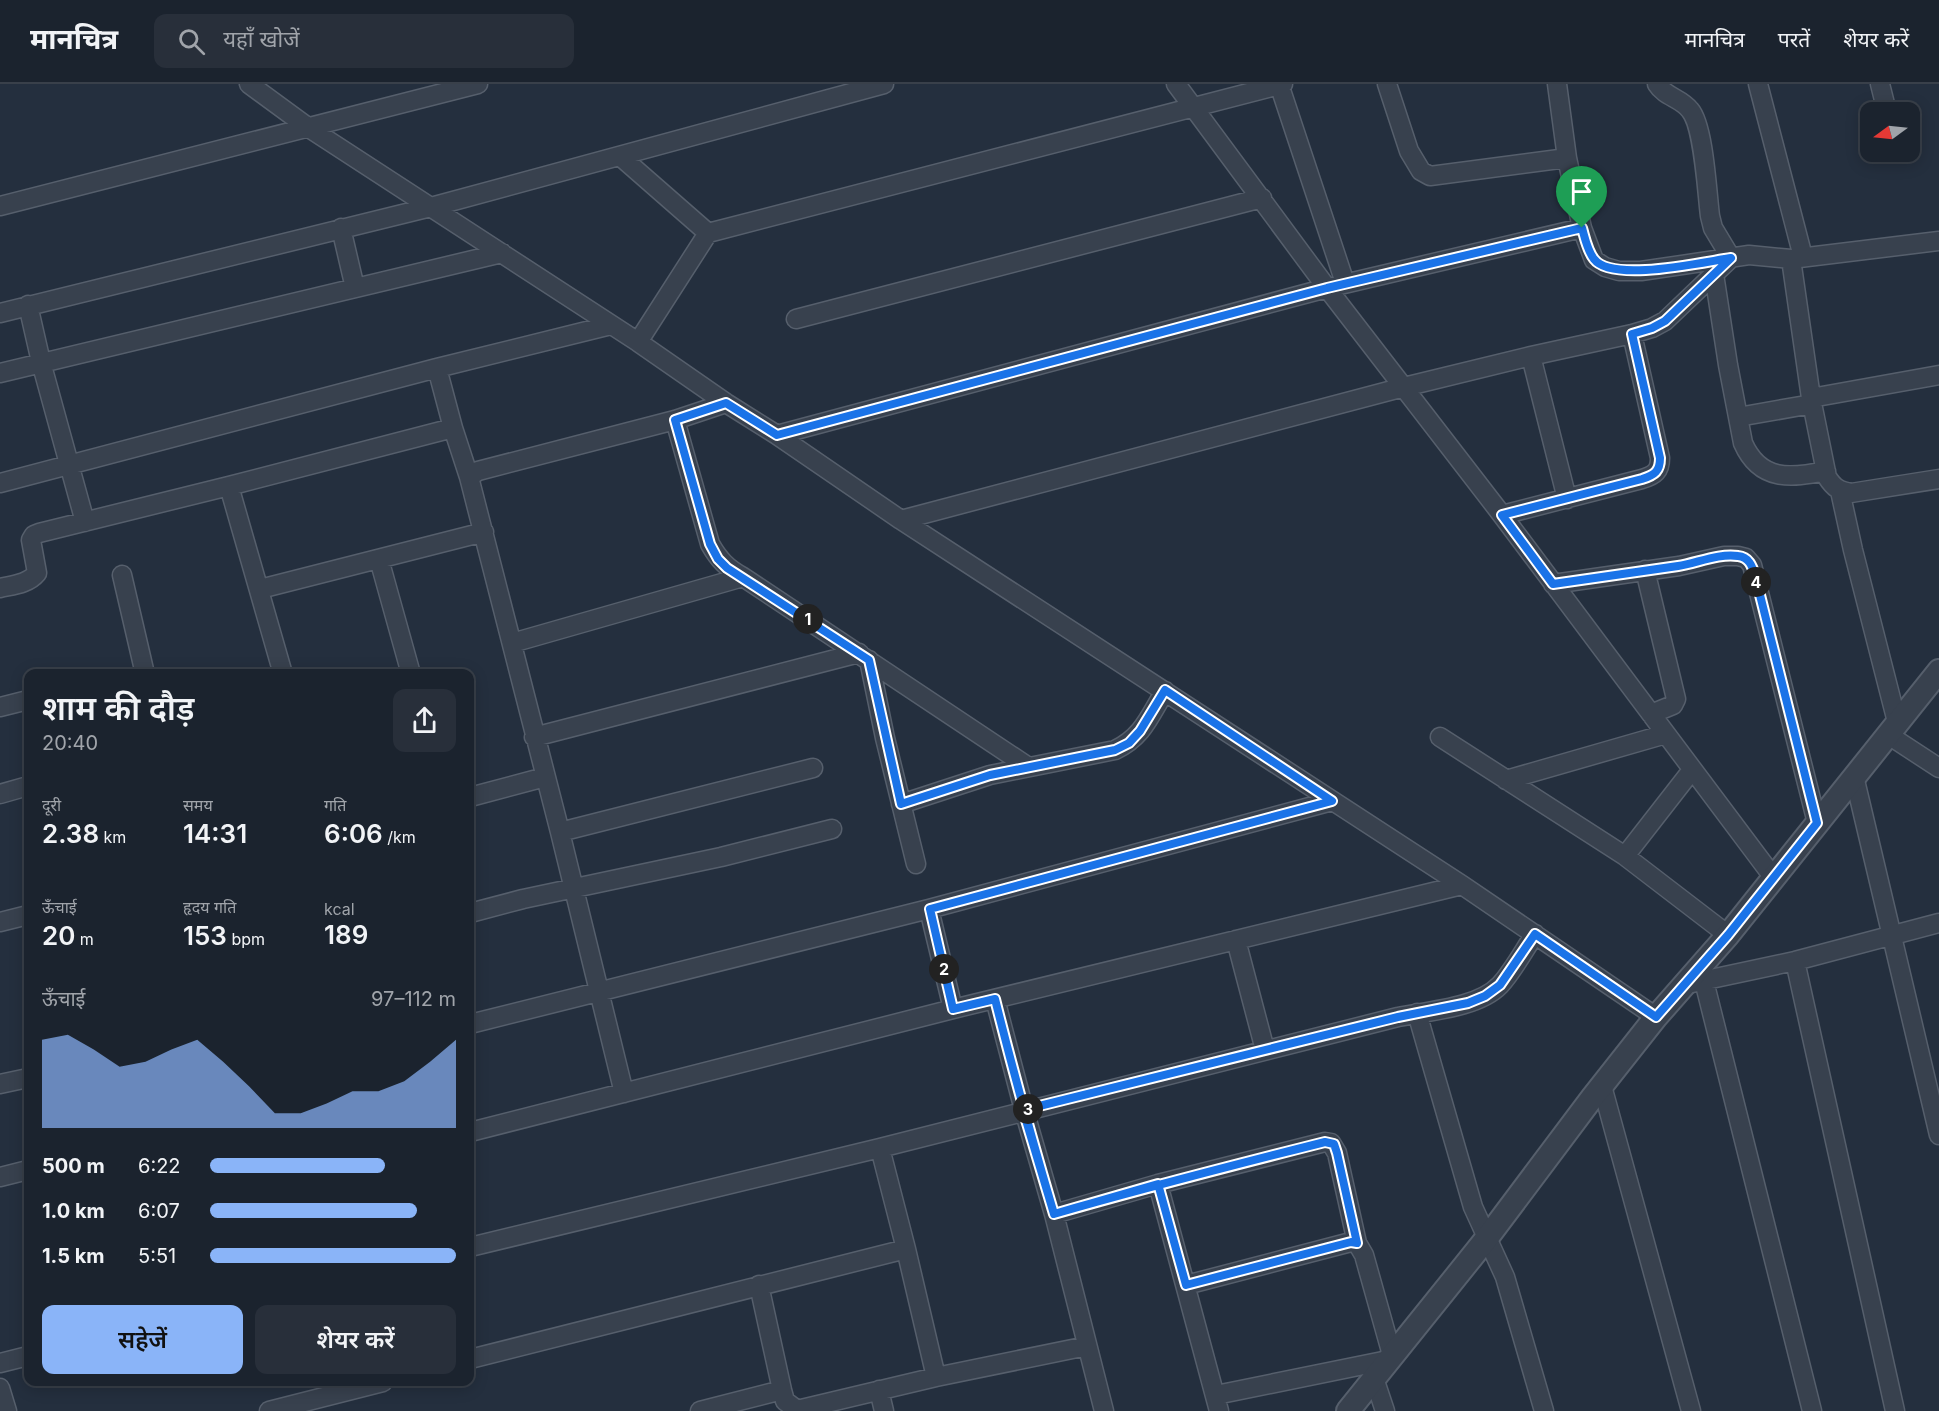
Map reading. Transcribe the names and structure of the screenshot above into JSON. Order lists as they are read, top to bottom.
{
  "north": "left",
  "page": {
    "header": "मानचित्र",
    "search": "यहाँ खोजें",
    "nav": ["मानचित्र", "परतें", "शेयर करें"],
    "pins": [
      "4",
      "1",
      "2",
      "3"
    ],
    "heading": ["शाम की दौड़", "20:40"],
    "stats": [
      ["दूरी", "2.38 km"],
      ["समय", "14:31"],
      ["गति", "6:06 /km"],
      ["ऊँचाई", "20 m"],
      ["हृदय गति", "153 bpm"],
      ["kcal", "189"]
    ],
    "chart": ["ऊँचाई", "97–112 m"],
    "list": [
      {
        "name": "500 m",
        "note": "6:22"
      },
      {
        "name": "1.0 km",
        "note": "6:07"
      },
      {
        "name": "1.5 km",
        "note": "5:51"
      }
    ],
    "buttons": ["सहेजें", "शेयर करें"]
  }
}
